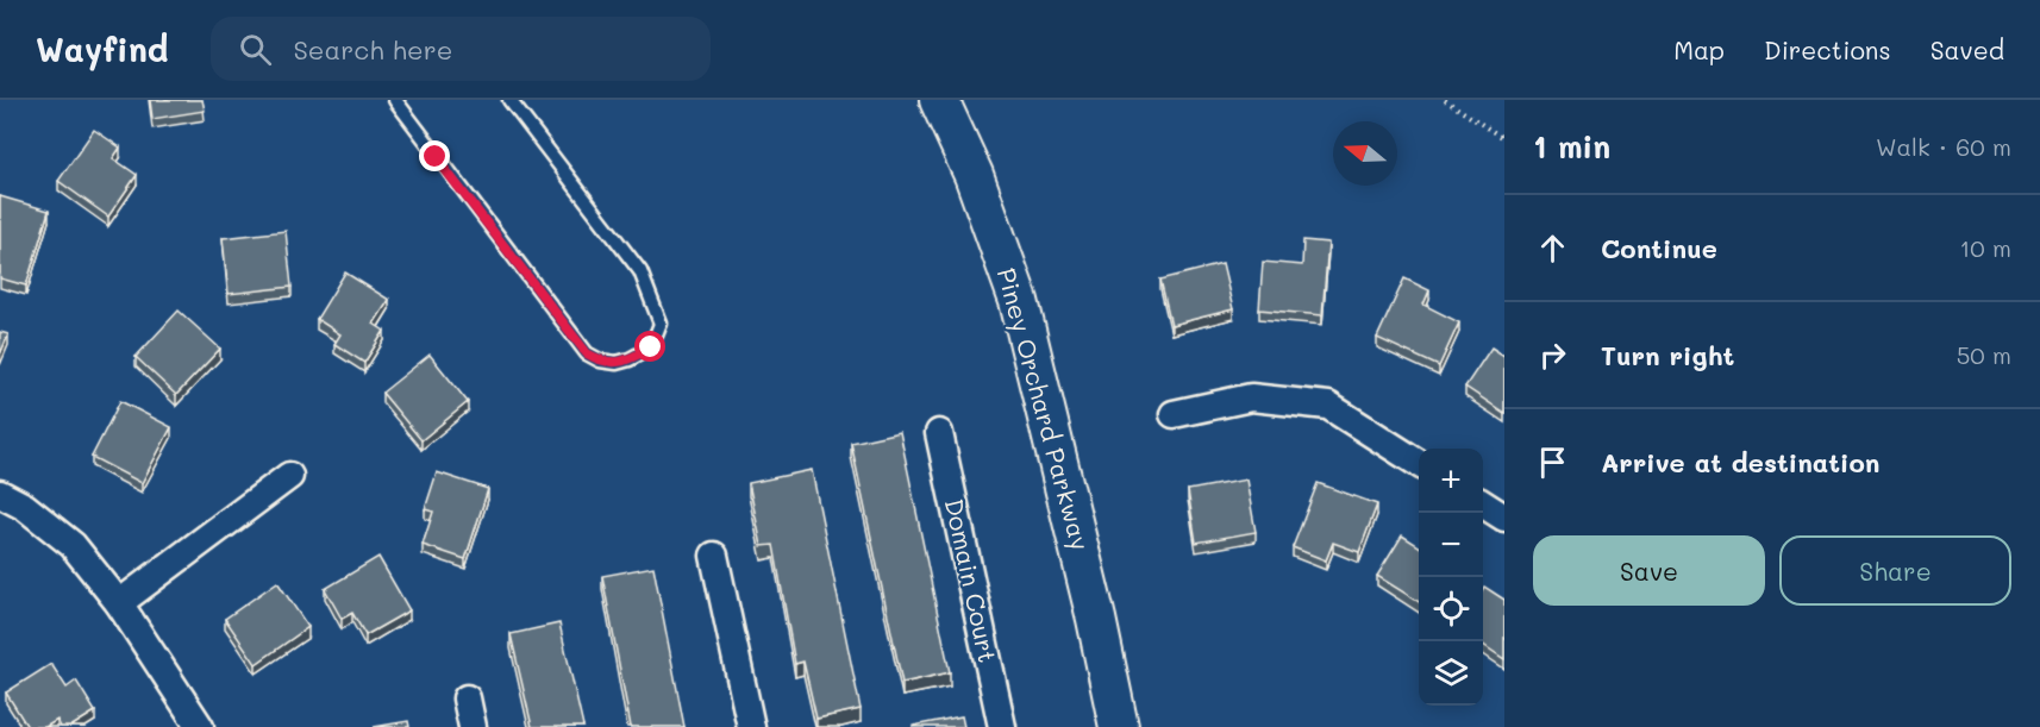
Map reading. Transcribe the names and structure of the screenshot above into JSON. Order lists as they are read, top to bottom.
{
  "streets": {
    "main road": ["Piney Orchard Parkway"],
    "street": ["Domain Court"]
  },
  "north": "left",
  "page": {
    "header": "Wayfind",
    "search": "Search here",
    "nav": ["Map", "Directions", "Saved"],
    "heading": ["1 min", "Walk · 60 m"],
    "list": [
      ["Continue", "10 m"],
      ["Turn right", "50 m"],
      "Arrive at destination"
    ],
    "map_buttons": ["+", "−"],
    "buttons": ["Save", "Share"]
  }
}
